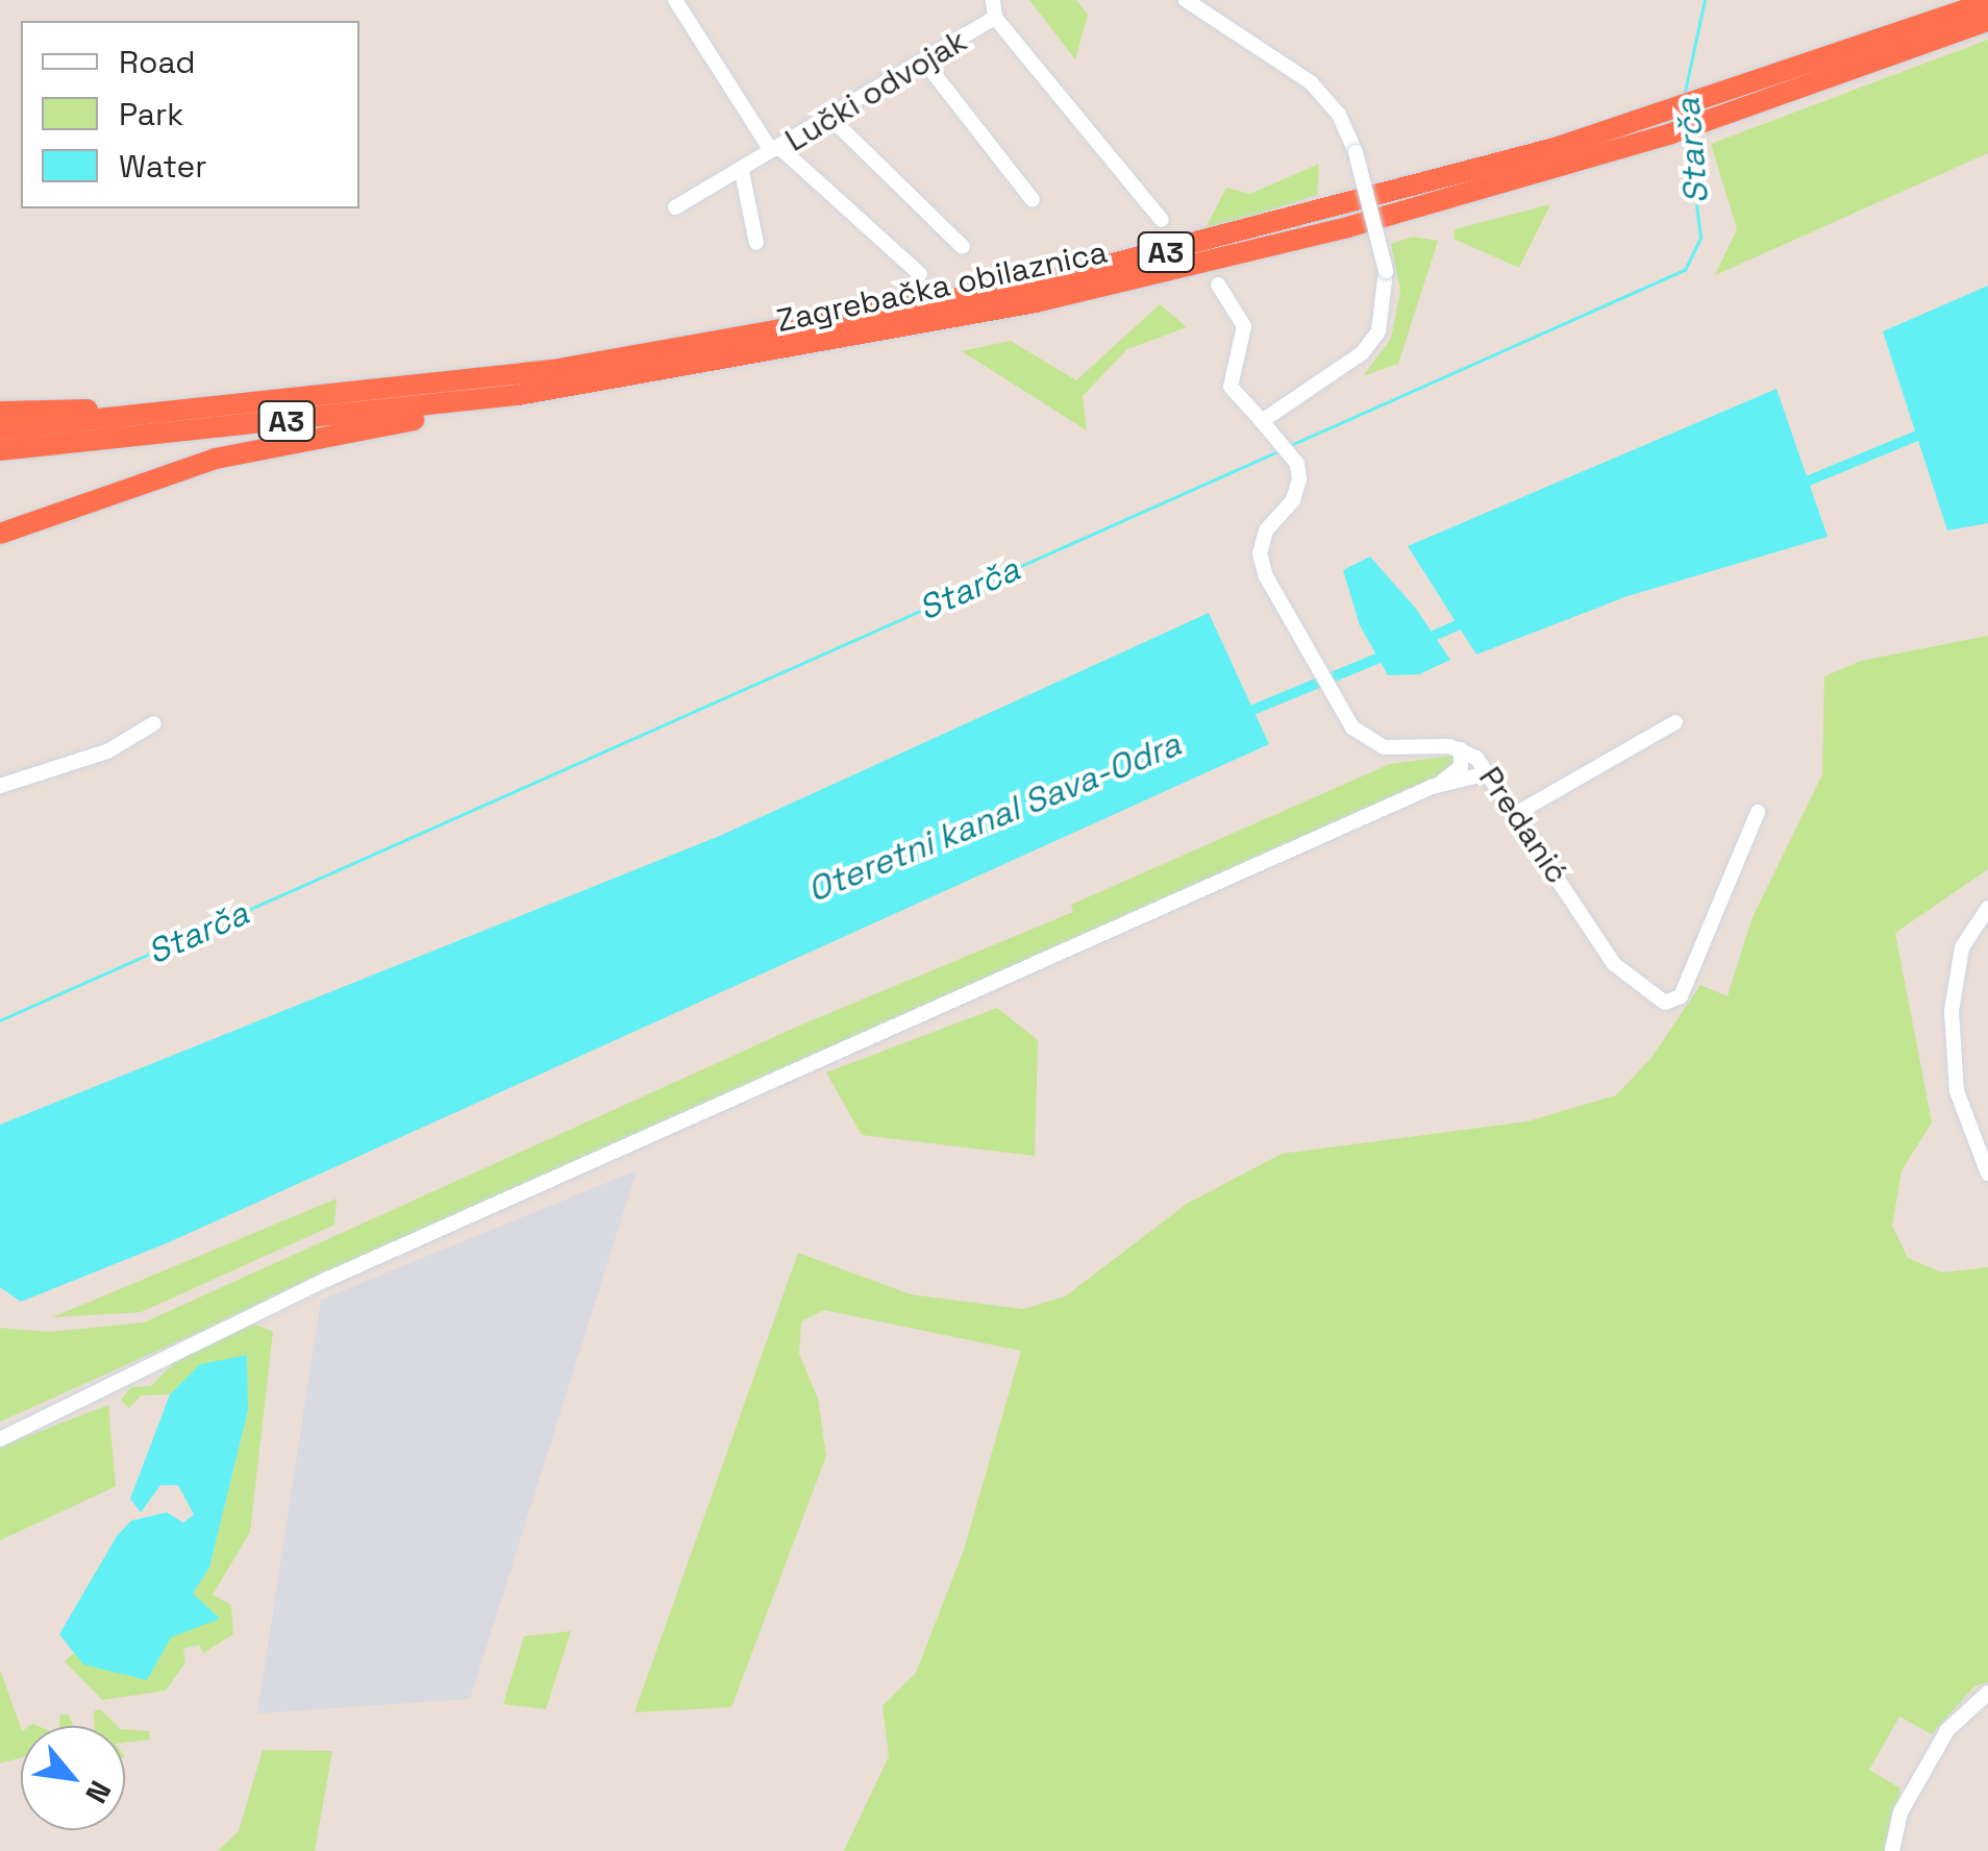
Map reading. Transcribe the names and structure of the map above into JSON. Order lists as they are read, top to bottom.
{
  "streets": {
    "highway": ["A3", "Zagrebačka obilaznica"],
    "street": ["Lučki odvojak", "Predanić"]
  },
  "water": ["Starča", "Oteretni kanal Sava-Odra"],
  "legend": ["Road", "Park", "Water"],
  "north": "bottom right"
}
